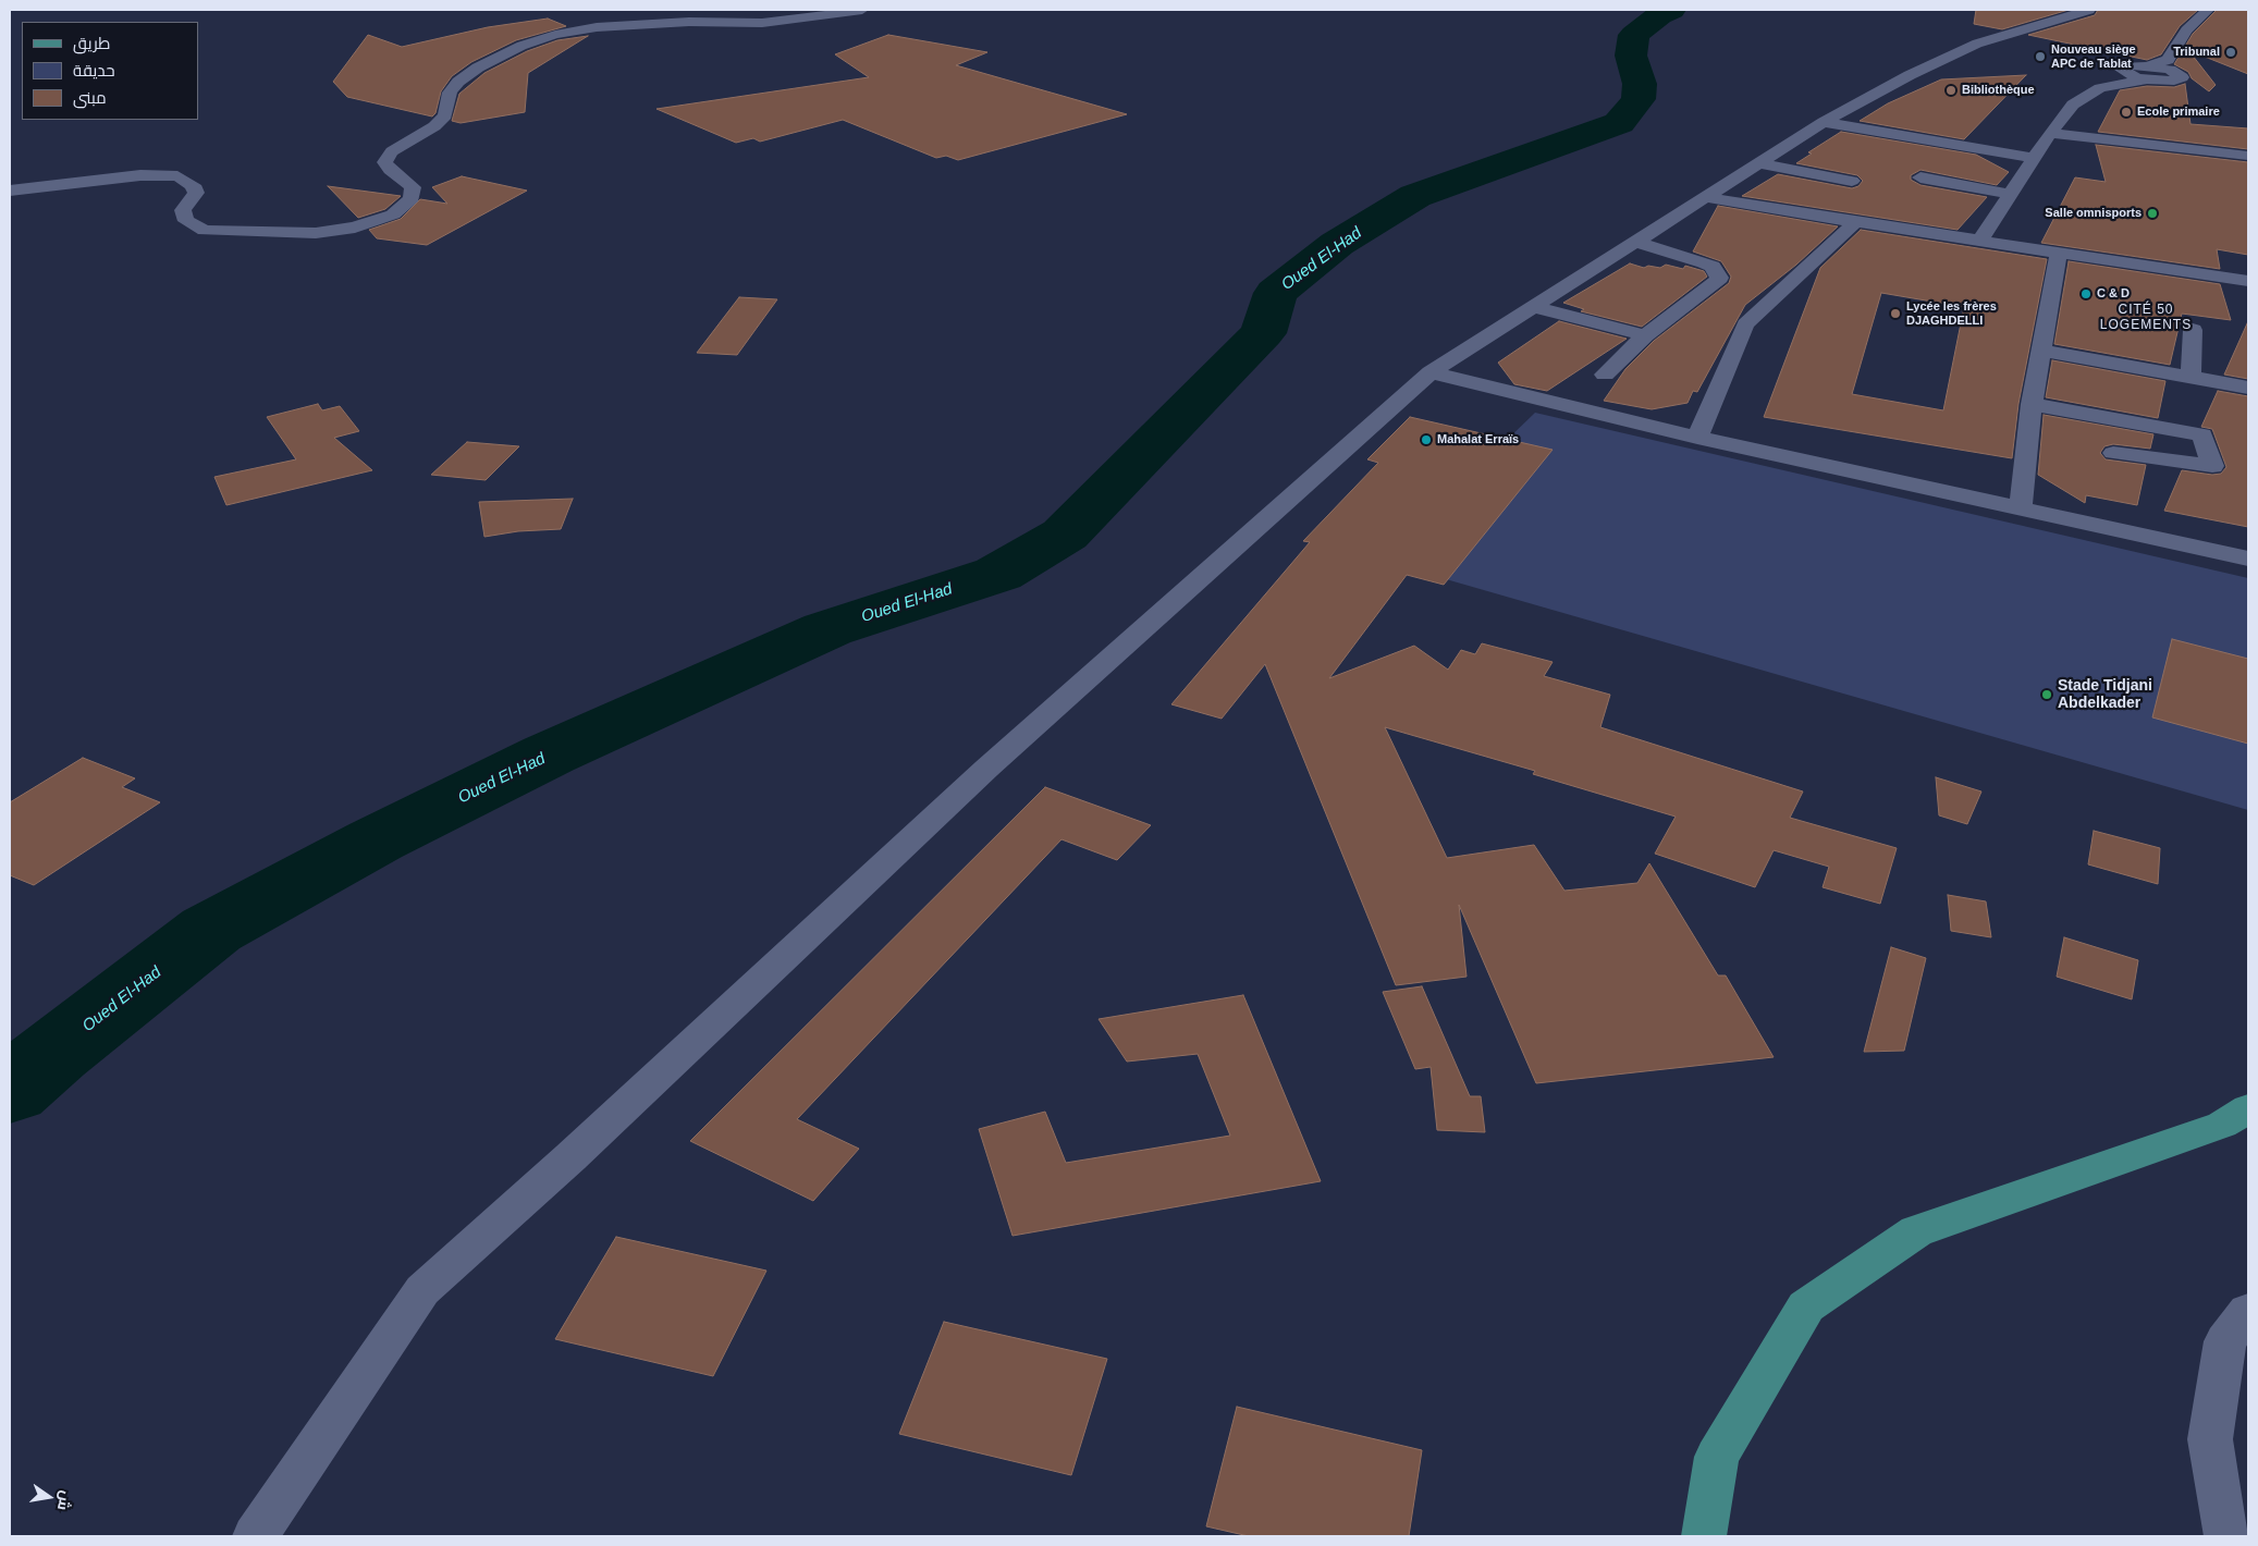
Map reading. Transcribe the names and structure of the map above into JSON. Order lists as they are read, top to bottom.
{
  "districts": ["CITÉ 50 LOGEMENTS"],
  "water": ["Oued El-Had"],
  "places": [
    "Tribunal",
    "Nouveau siège APC de Tablat",
    "Bibliothèque",
    "Ecole primaire",
    "Salle omnisports",
    "C & D",
    "Lycée les frères DJAGHDELLI",
    "Mahalat Erraïs",
    "Stade Tidjani Abdelkader"
  ],
  "legend": ["طريق", "حديقة", "مبنى"],
  "north": "right"
}
